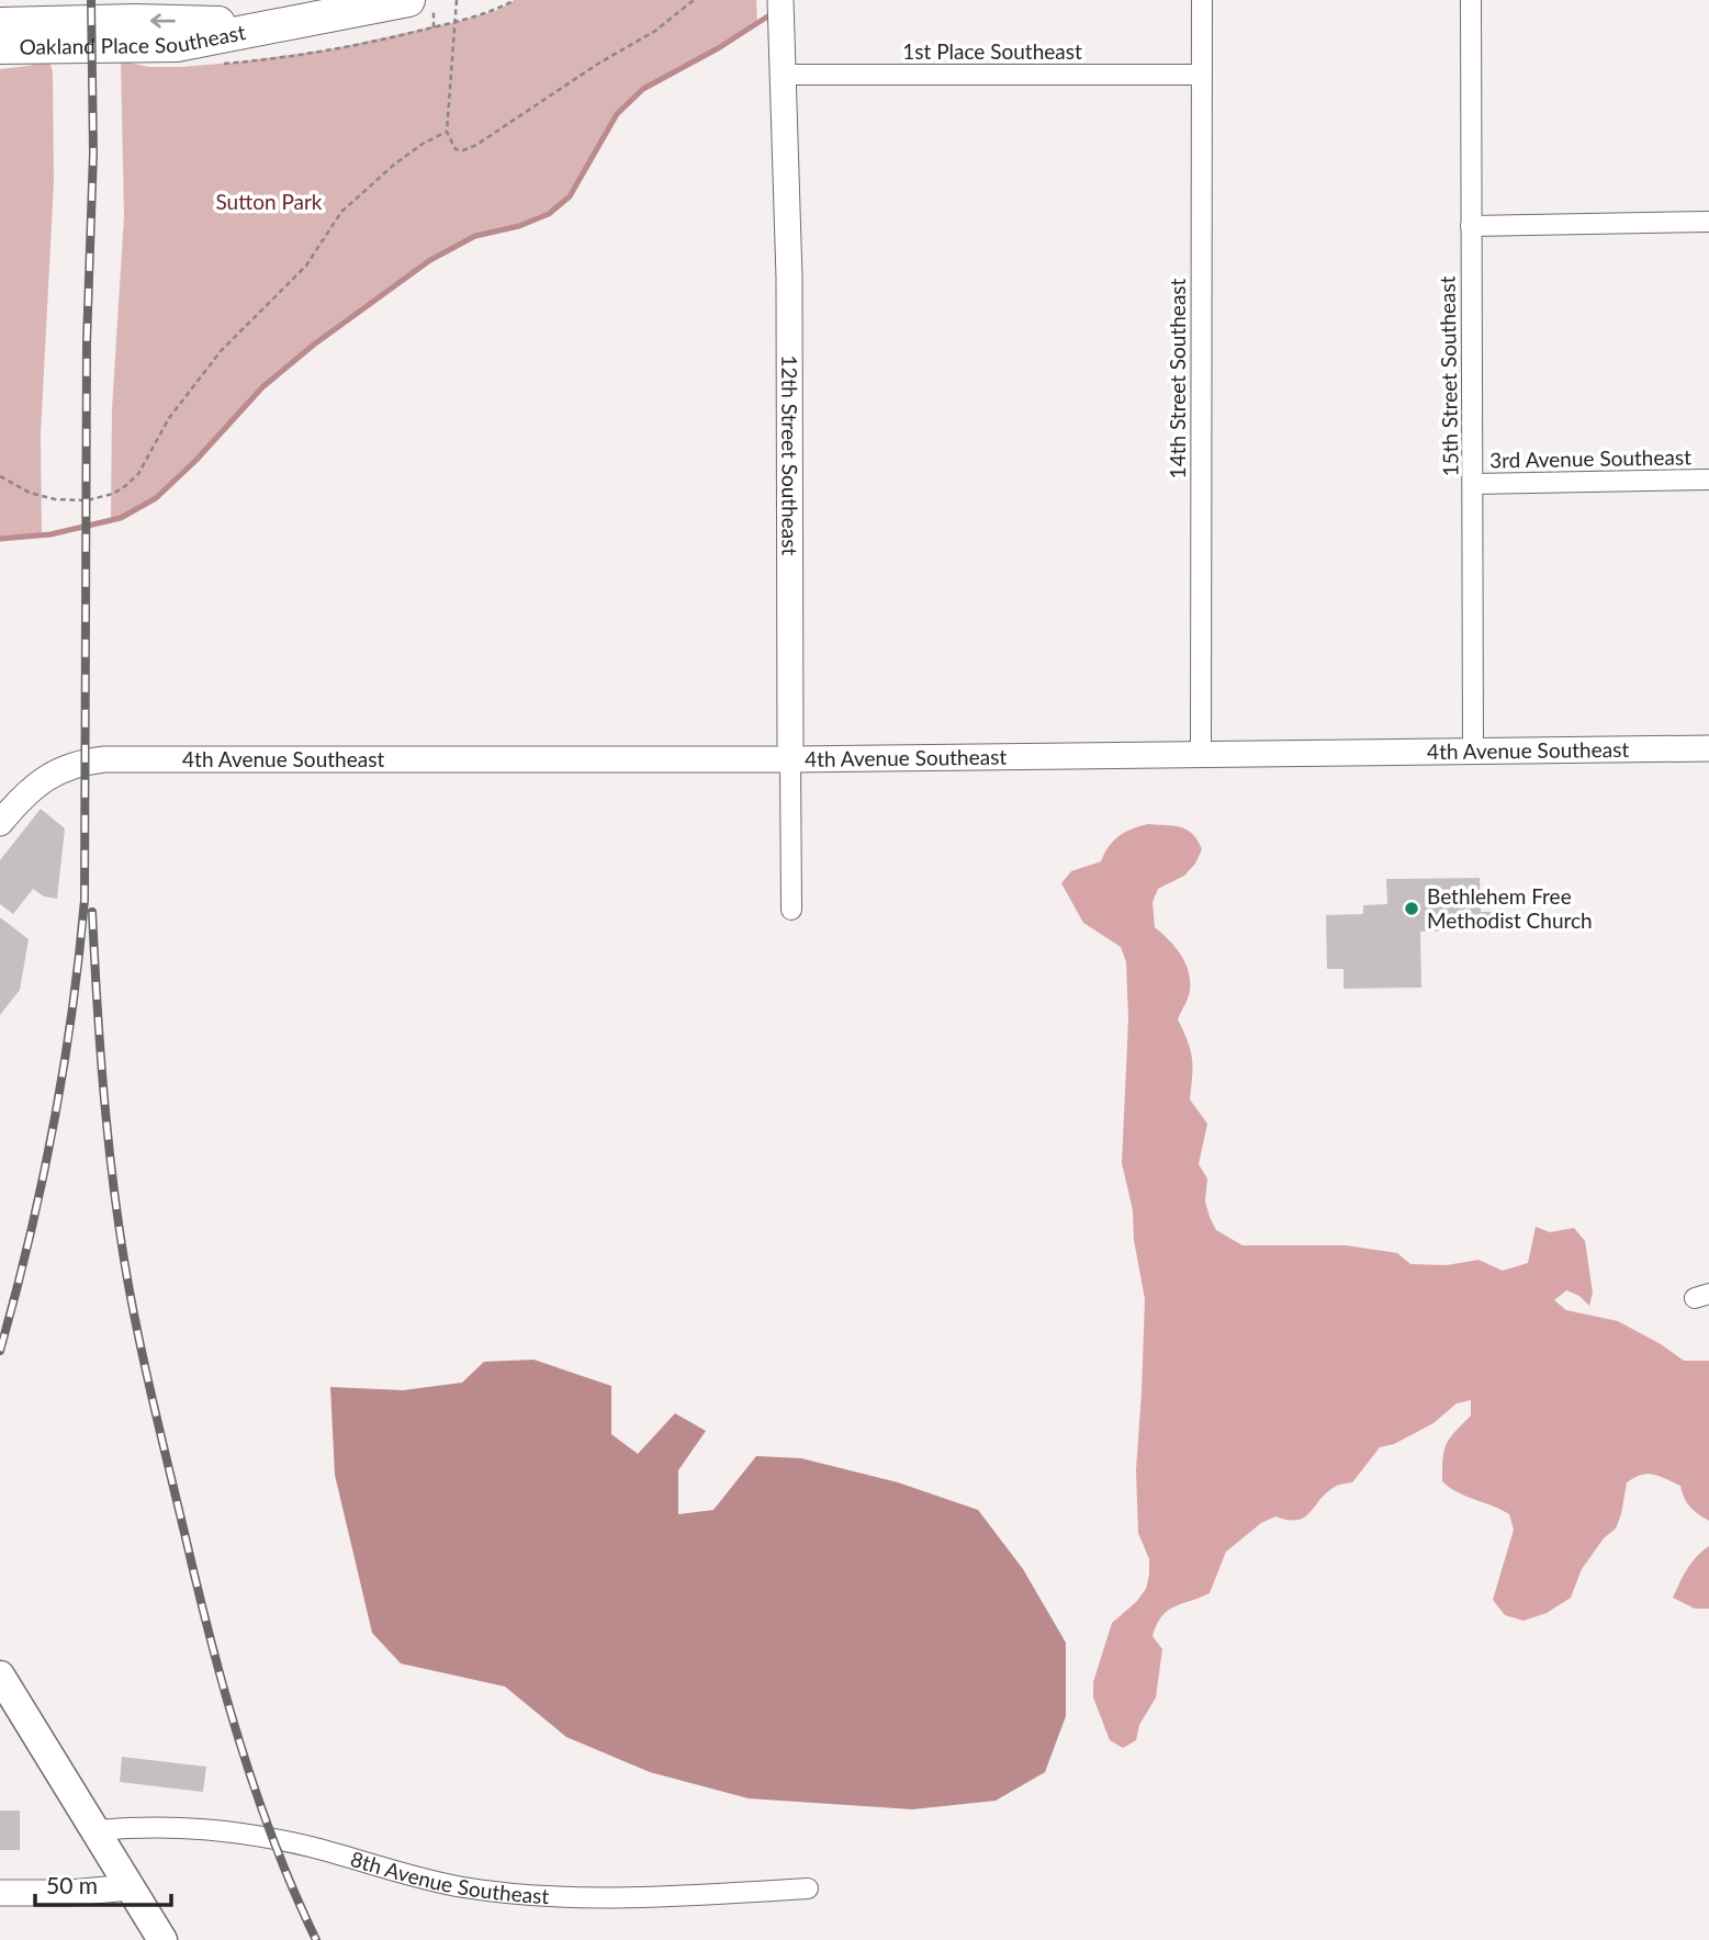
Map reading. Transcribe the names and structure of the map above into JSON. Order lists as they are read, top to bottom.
{
  "streets": {
    "main road": ["Oakland Place Southeast"],
    "street": [
      "1st Place Southeast",
      "15th Street Southeast",
      "14th Street Southeast",
      "12th Street Southeast",
      "3rd Avenue Southeast",
      "4th Avenue Southeast",
      "8th Avenue Southeast"
    ]
  },
  "crossings": [
    ["1st Place Southeast", "14th Street Southeast"],
    ["1st Place Southeast", "12th Street Southeast"],
    ["15th Street Southeast", "3rd Avenue Southeast"],
    ["15th Street Southeast", "4th Avenue Southeast"],
    ["14th Street Southeast", "4th Avenue Southeast"],
    ["12th Street Southeast", "4th Avenue Southeast"]
  ],
  "parks": ["Sutton Park"],
  "places": ["Bethlehem Free Methodist Church"],
  "scale_bar": "50 m"
}
